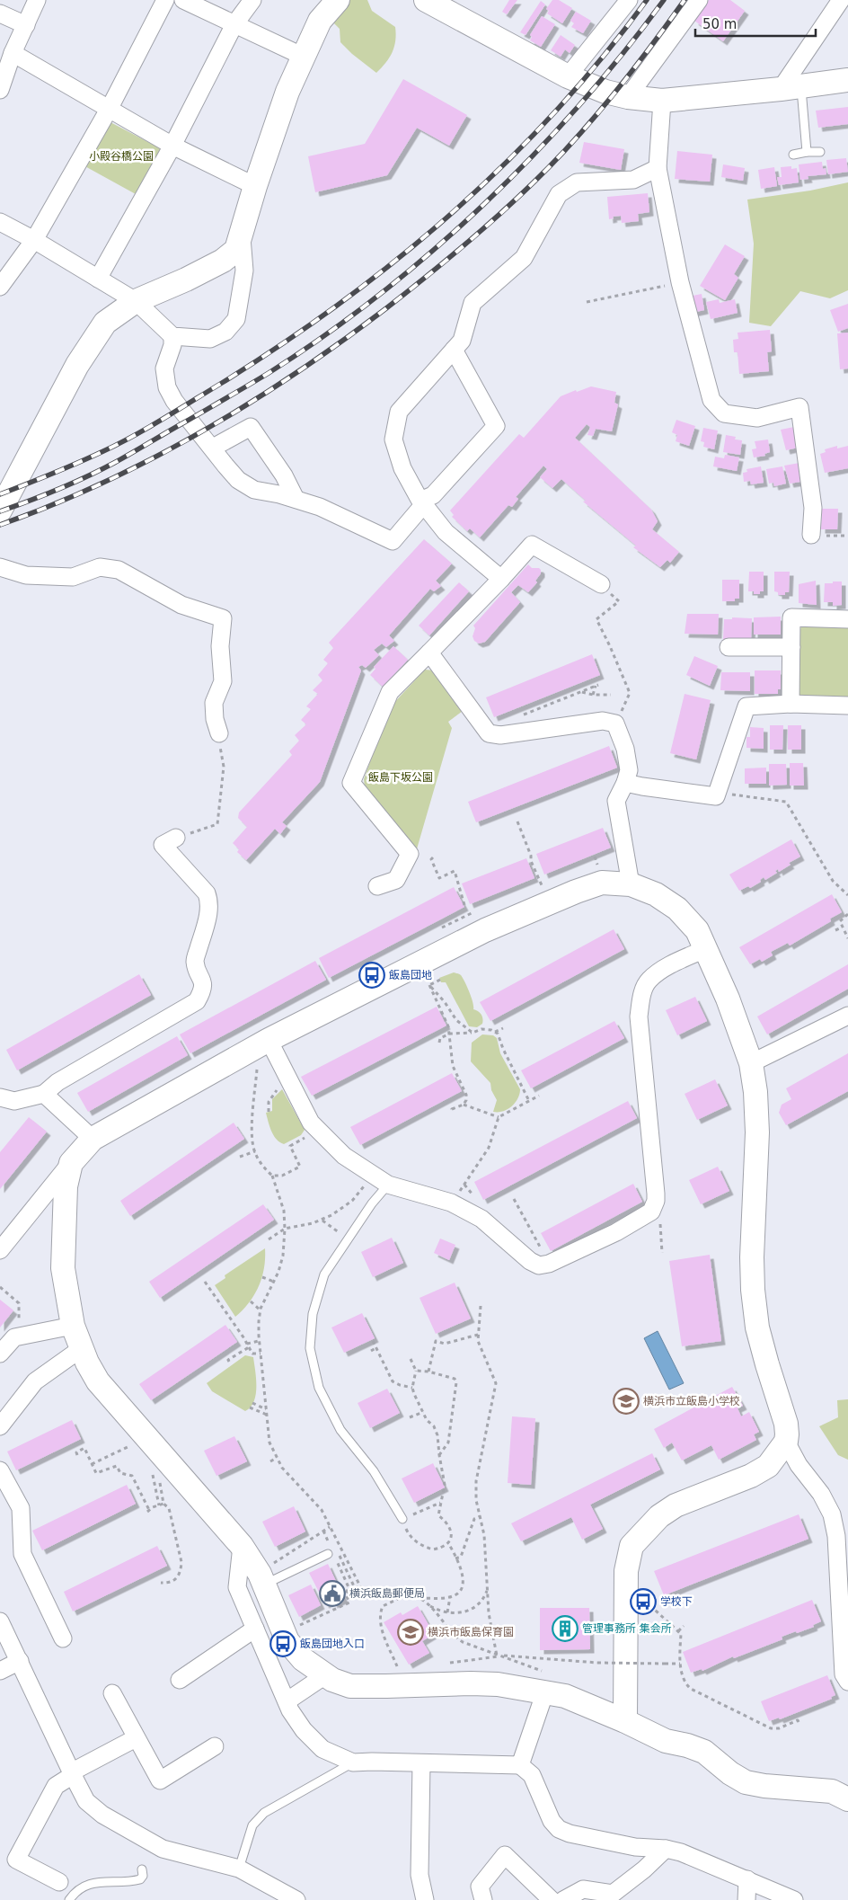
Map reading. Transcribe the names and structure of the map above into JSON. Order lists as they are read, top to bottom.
{
  "parks": ["小殿谷橋公園", "飯島下坂公園"],
  "places": {
    "bus stop": ["飯島団地", "学校下", "飯島団地入口"],
    "school or university": ["横浜市立飯島小学校", "横浜市飯島保育園"],
    "public building": ["横浜飯島郵便局"],
    "building": ["管理事務所 集会所"]
  },
  "scale_bar": "50 m"
}
